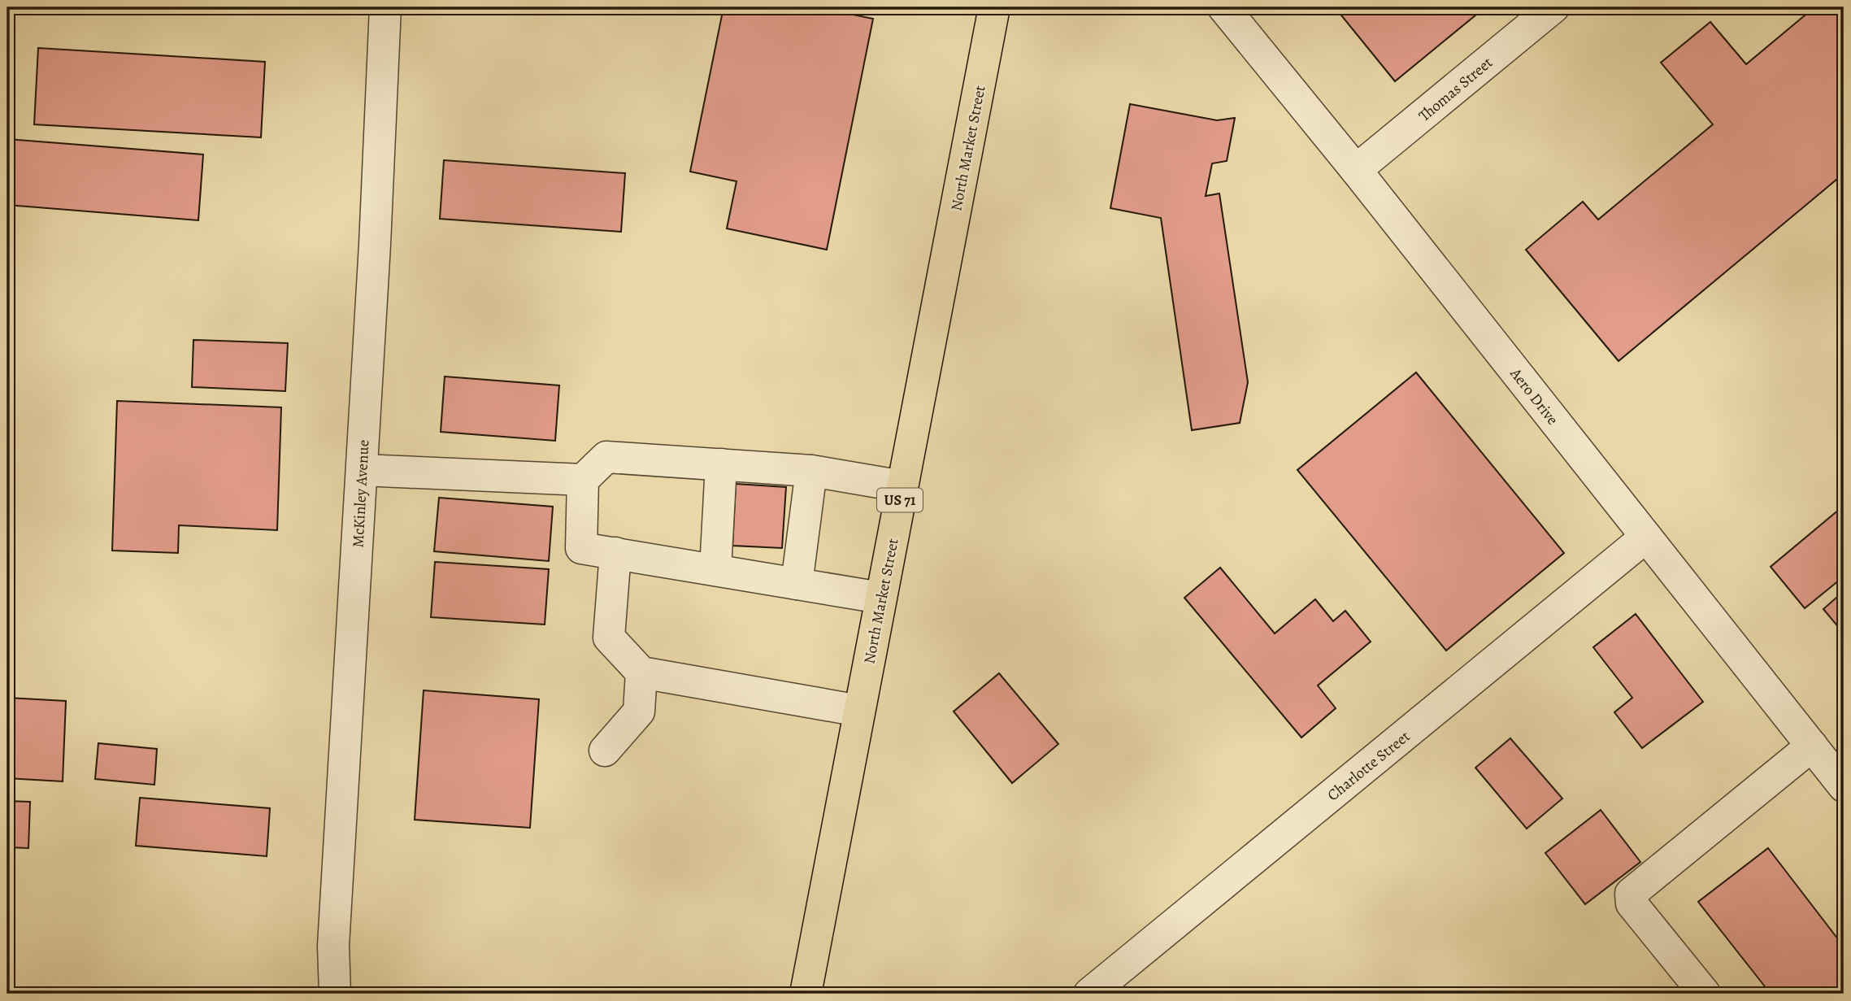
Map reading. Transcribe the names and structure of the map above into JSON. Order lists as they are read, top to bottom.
{
  "streets": {
    "main road": ["North Market Street", "US 71"],
    "street": [
      "Thomas Street",
      "Aero Drive",
      "McKinley Avenue",
      "Charlotte Street"
    ]
  },
  "crossings": [
    ["Thomas Street", "Aero Drive"],
    ["Aero Drive", "Charlotte Street"]
  ]
}
